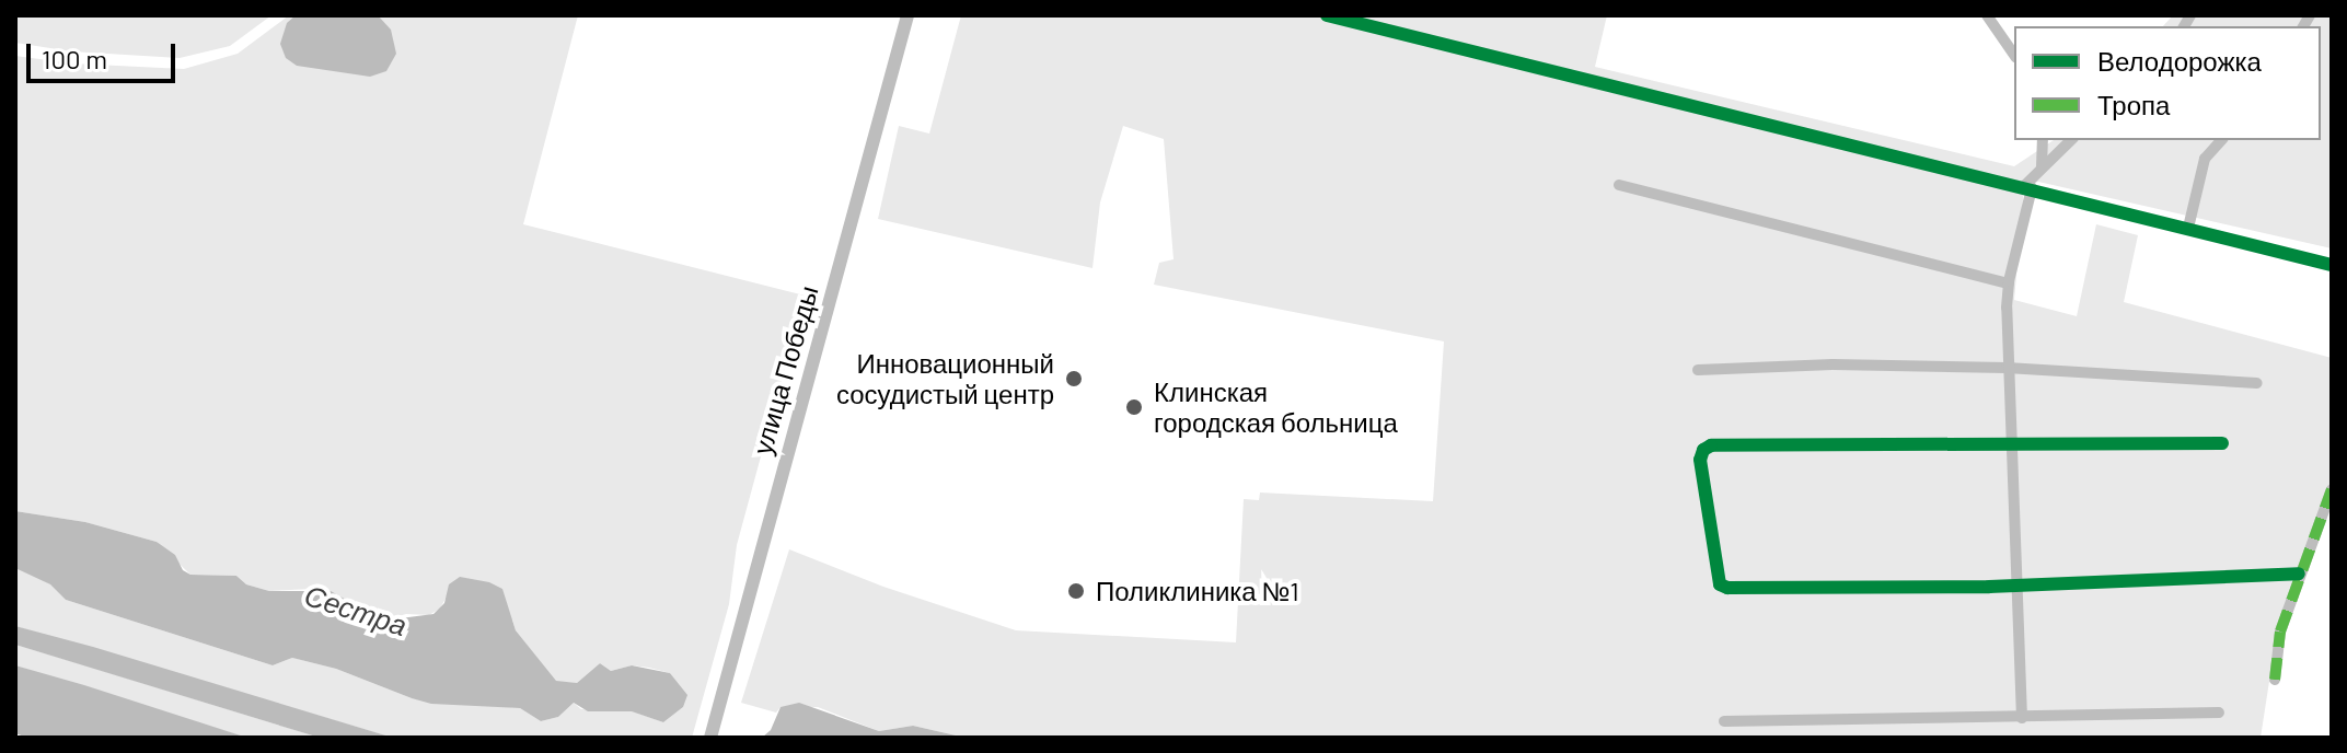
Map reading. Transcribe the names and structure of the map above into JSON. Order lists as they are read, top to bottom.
{
  "streets": {
    "street": ["улица Победы"]
  },
  "water": ["Сестра"],
  "places": ["Инновационный сосудистый центр", "Клинская городская больница", "Поликлиника №1"],
  "legend": ["Велодорожка", "Тропа"],
  "scale_bar": "100 m"
}
